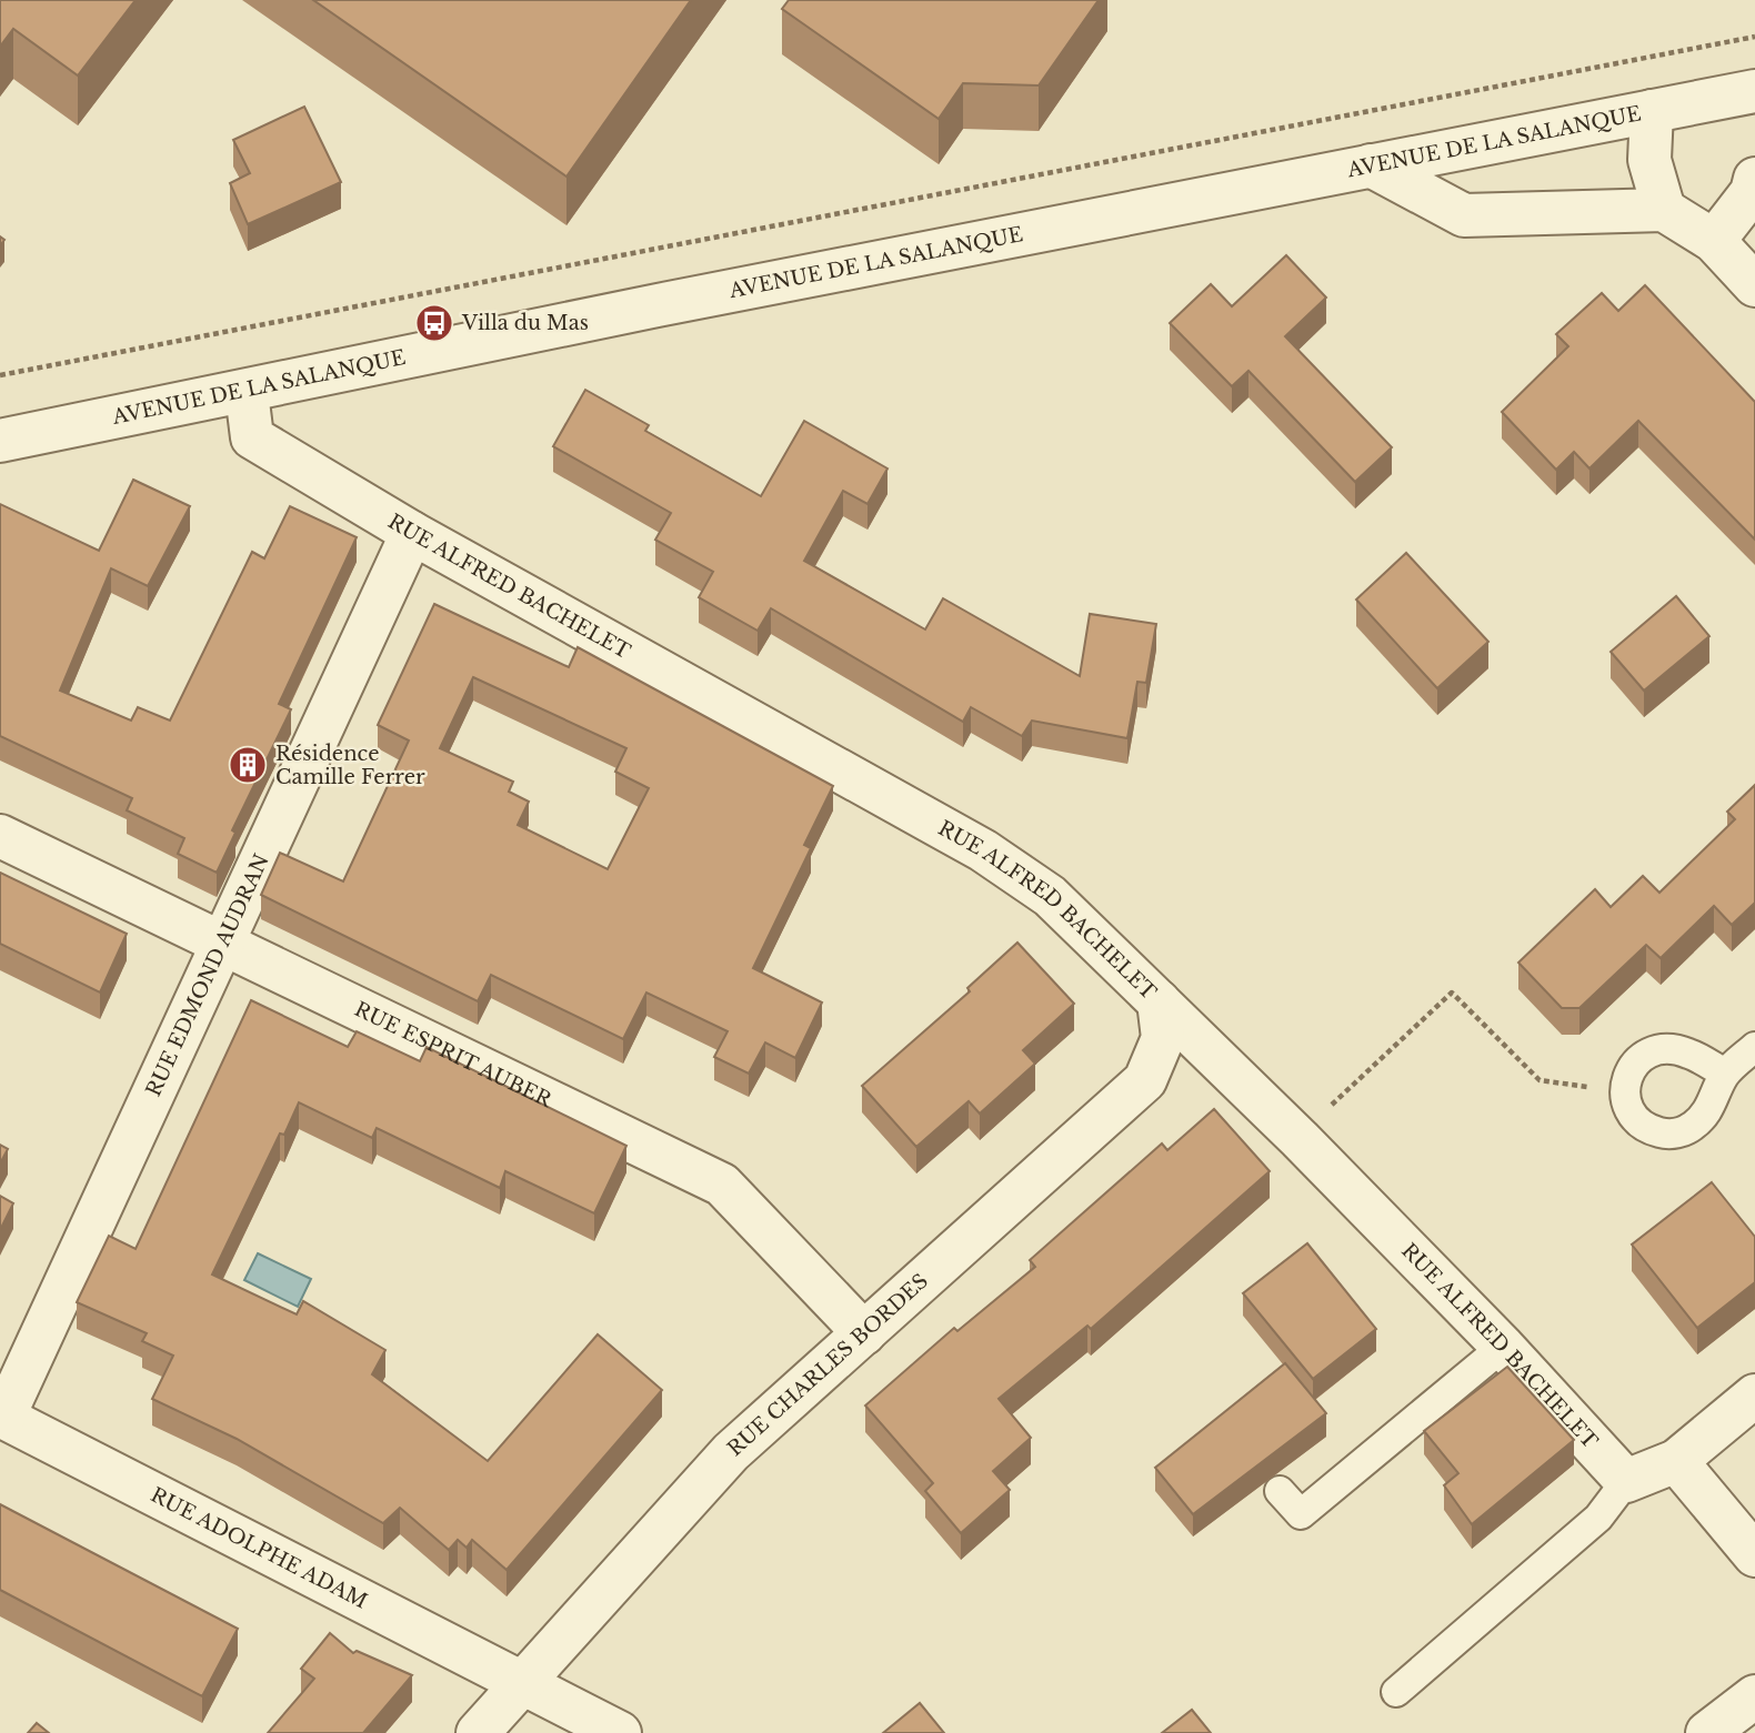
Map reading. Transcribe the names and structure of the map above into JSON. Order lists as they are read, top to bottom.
{
  "streets": {
    "street": [
      "AVENUE DE LA SALANQUE",
      "RUE ALFRED BACHELET",
      "RUE EDMOND AUDRAN",
      "RUE ESPRIT AUBER",
      "RUE CHARLES BORDES",
      "RUE ADOLPHE ADAM"
    ]
  },
  "crossings": [
    ["AVENUE DE LA SALANQUE", "RUE ALFRED BACHELET"],
    ["RUE ALFRED BACHELET", "RUE EDMOND AUDRAN"],
    ["RUE ALFRED BACHELET", "RUE CHARLES BORDES"],
    ["RUE EDMOND AUDRAN", "RUE ESPRIT AUBER"],
    ["RUE EDMOND AUDRAN", "RUE ADOLPHE ADAM"],
    ["RUE ESPRIT AUBER", "RUE CHARLES BORDES"],
    ["RUE CHARLES BORDES", "RUE ADOLPHE ADAM"]
  ],
  "places": {
    "bus stop": ["Villa du Mas"],
    "building": ["Résidence Camille Ferrer"]
  }
}
